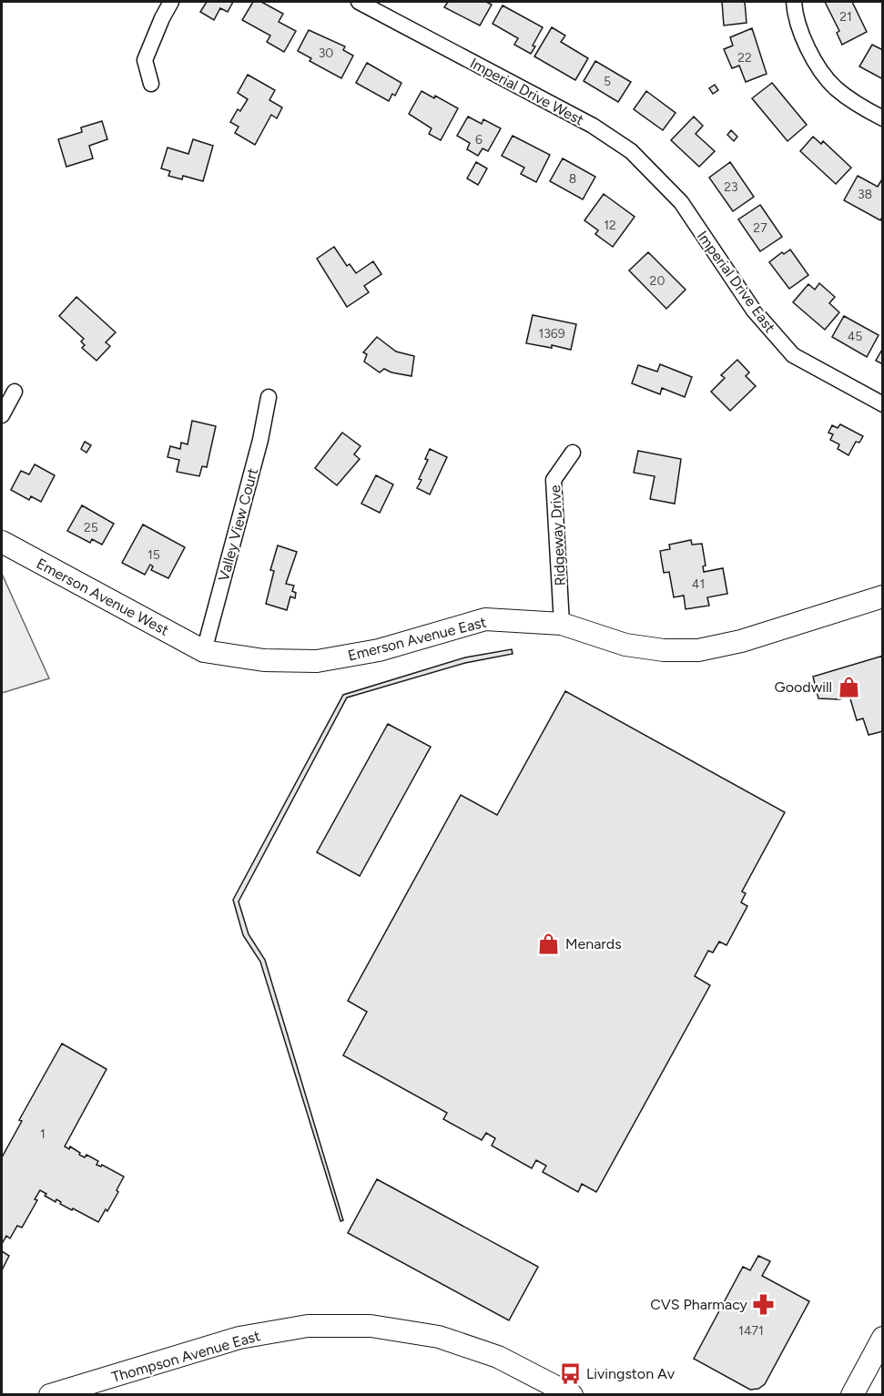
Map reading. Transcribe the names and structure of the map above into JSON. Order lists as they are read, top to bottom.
{
  "streets": {
    "street": [
      "Imperial Drive West",
      "Imperial Drive East",
      "Valley View Court",
      "Ridgeway Drive",
      "Emerson Avenue West",
      "Emerson Avenue East",
      "Thompson Avenue East"
    ]
  },
  "crossings": [
    ["Imperial Drive West", "Imperial Drive East"],
    ["Valley View Court", "Emerson Avenue West"],
    ["Valley View Court", "Emerson Avenue East"],
    ["Ridgeway Drive", "Emerson Avenue East"],
    ["Emerson Avenue West", "Emerson Avenue East"]
  ],
  "places": {
    "shop": ["Goodwill", "Menards"],
    "pharmacy": ["CVS Pharmacy"],
    "bus stop": ["Livingston Av"]
  },
  "house_numbers": [
    "21",
    "30",
    "22",
    "5",
    "6",
    "8",
    "23",
    "38",
    "12",
    "27",
    "20",
    "1369",
    "45",
    "25",
    "15",
    "41",
    "1",
    "1471"
  ]
}
